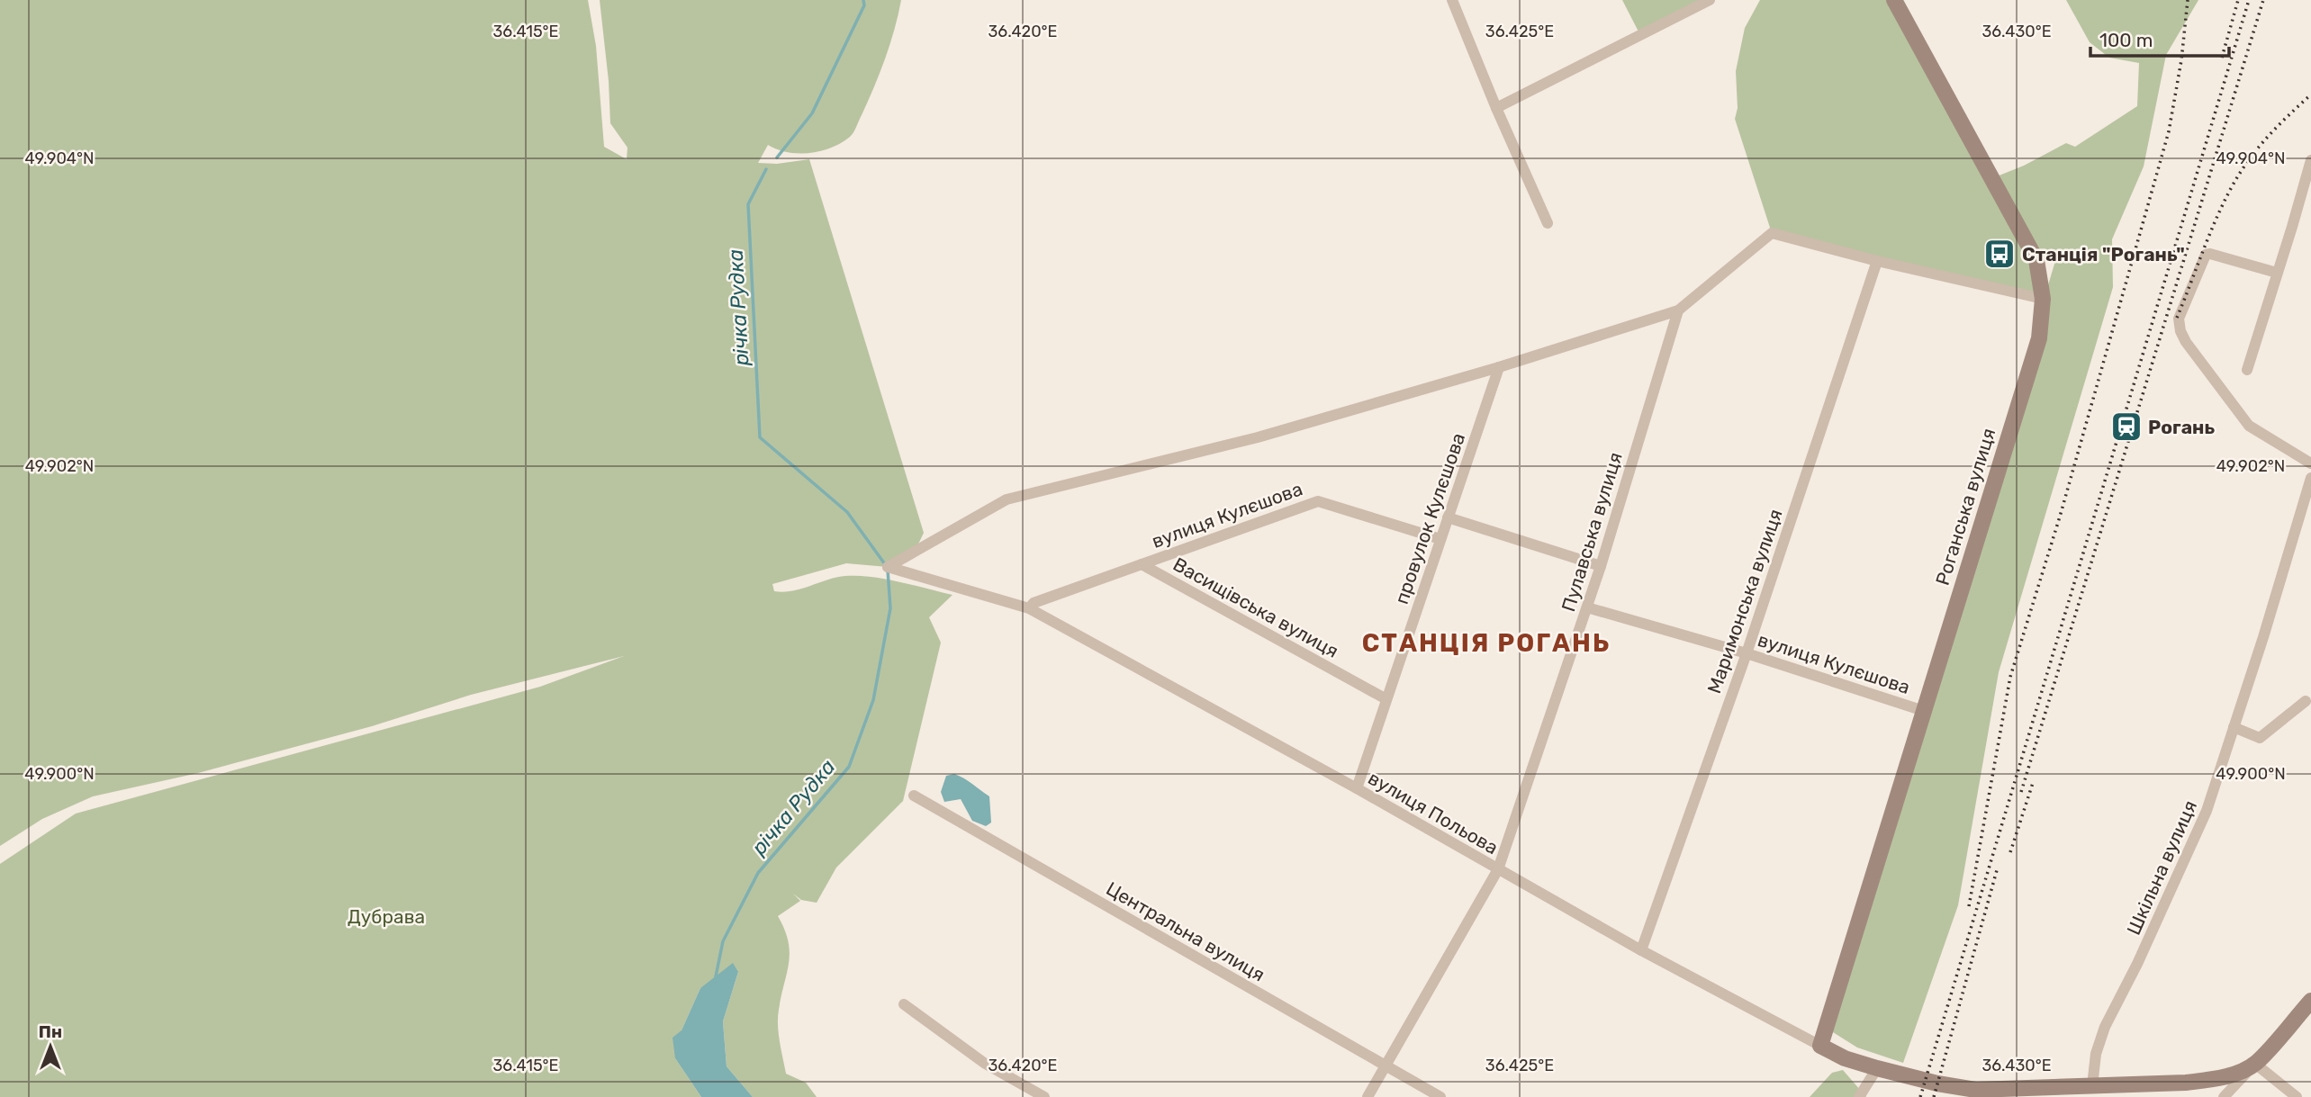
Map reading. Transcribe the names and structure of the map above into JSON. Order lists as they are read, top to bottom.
{
  "streets": {
    "street": [
      "Роганська вулиця",
      "вулиця Кулєшова",
      "провулок Кулєшова",
      "Пулавська вулиця",
      "Маримонська вулиця",
      "Васищівська вулиця",
      "вулиця Польова",
      "Шкільна вулиця",
      "Центральна вулиця"
    ]
  },
  "crossings": [
    ["Роганська вулиця", "вулиця Кулєшова"],
    ["Роганська вулиця", "вулиця Польова"],
    ["вулиця Кулєшова", "провулок Кулєшова"],
    ["вулиця Кулєшова", "Пулавська вулиця"],
    ["вулиця Кулєшова", "Маримонська вулиця"],
    ["вулиця Кулєшова", "Васищівська вулиця"],
    ["вулиця Кулєшова", "вулиця Польова"],
    ["провулок Кулєшова", "Васищівська вулиця"],
    ["провулок Кулєшова", "вулиця Польова"],
    ["Пулавська вулиця", "вулиця Польова"],
    ["Пулавська вулиця", "Центральна вулиця"],
    ["Маримонська вулиця", "вулиця Польова"]
  ],
  "districts": ["СТАНЦІЯ РОГАНЬ"],
  "water": ["річка Рудка"],
  "parks": ["Дубрава"],
  "places": {
    "bus stop": ["Станція \"Рогань\""],
    "station": ["Рогань"]
  },
  "scale_bar": "100 m",
  "north": "top",
  "coordinates": [
    "36.415°E",
    "36.420°E",
    "36.425°E",
    "36.430°E",
    "49.904°N",
    "49.902°N",
    "49.900°N"
  ]
}
